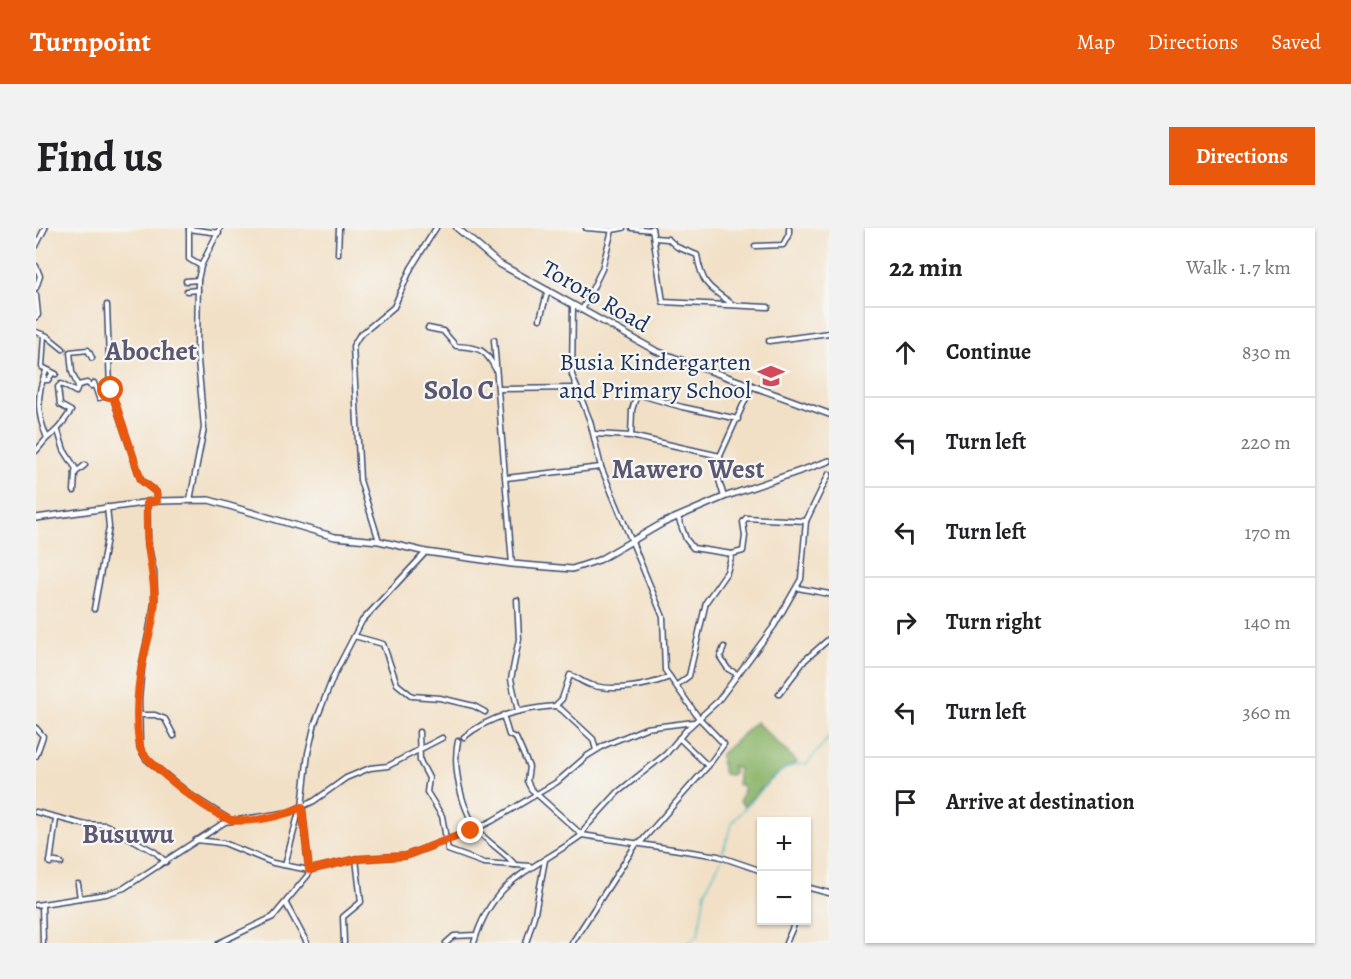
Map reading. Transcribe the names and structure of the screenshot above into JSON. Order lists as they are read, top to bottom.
{
  "streets": {
    "main road": ["Tororo Road"]
  },
  "districts": [
    "Abochet",
    "Solo C",
    "Mawero West",
    "Busuwu"
  ],
  "places": {
    "school or university": ["Busia Kindergarten and Primary School"]
  },
  "page": {
    "header": "Turnpoint",
    "nav": ["Map", "Directions", "Saved"],
    "buttons": "Directions",
    "title": "Find us",
    "heading": ["22 min", "Walk · 1.7 km"],
    "list": [
      ["Continue", "830 m"],
      ["Turn left", "220 m"],
      ["Turn left", "170 m"],
      ["Turn right", "140 m"],
      ["Turn left", "360 m"],
      "Arrive at destination"
    ],
    "map_buttons": ["+", "−"]
  }
}
